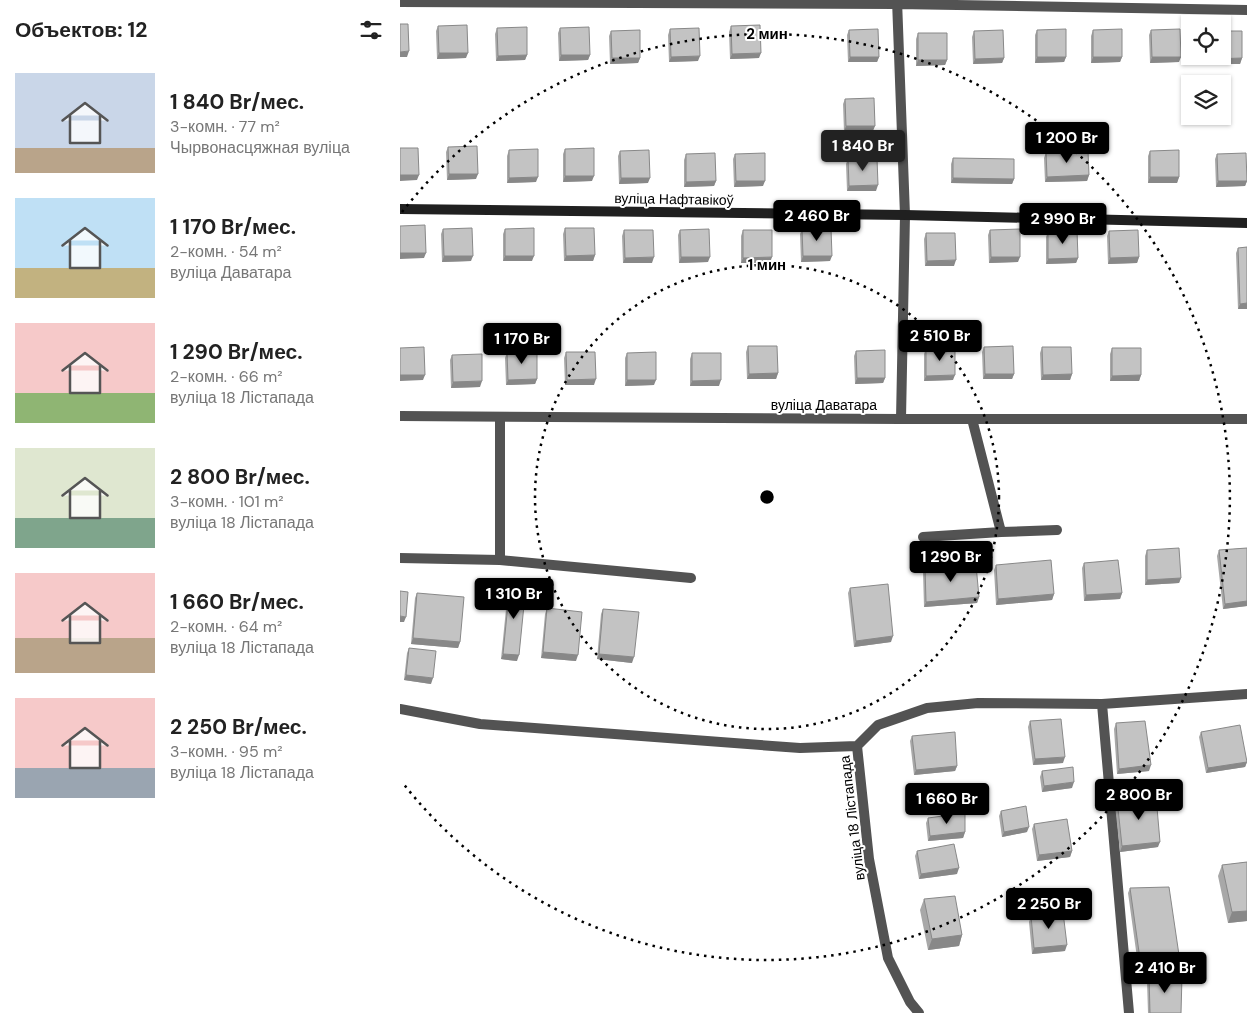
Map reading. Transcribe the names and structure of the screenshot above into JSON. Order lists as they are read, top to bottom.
{
  "streets": {
    "street": ["вуліца Нафтавікоў", "вуліца Даватара", "вуліца 18 Лістапада"]
  },
  "page": {
    "heading": "Объектов: 12",
    "list": [
      {
        "name": "1 840 Br/мес.",
        "note": "3-комн. · 77 m² · Чырвонасцяжная вуліца"
      },
      {
        "name": "1 170 Br/мес.",
        "note": "2-комн. · 54 m² · вуліца Даватара"
      },
      {
        "name": "1 290 Br/мес.",
        "note": "2-комн. · 66 m² · вуліца 18 Лістапада"
      },
      {
        "name": "2 800 Br/мес.",
        "note": "3-комн. · 101 m² · вуліца 18 Лістапада"
      },
      {
        "name": "1 660 Br/мес.",
        "note": "2-комн. · 64 m² · вуліца 18 Лістапада"
      },
      {
        "name": "2 250 Br/мес.",
        "note": "3-комн. · 95 m² · вуліца 18 Лістапада"
      }
    ],
    "price": [
      "1 200 Br",
      "1 840 Br",
      "2 460 Br",
      "2 990 Br",
      "2 510 Br",
      "1 170 Br",
      "1 290 Br",
      "1 310 Br",
      "2 800 Br",
      "1 660 Br",
      "2 250 Br",
      "2 410 Br"
    ]
  },
  "rings": ["2 мин", "1 мин"]
}
